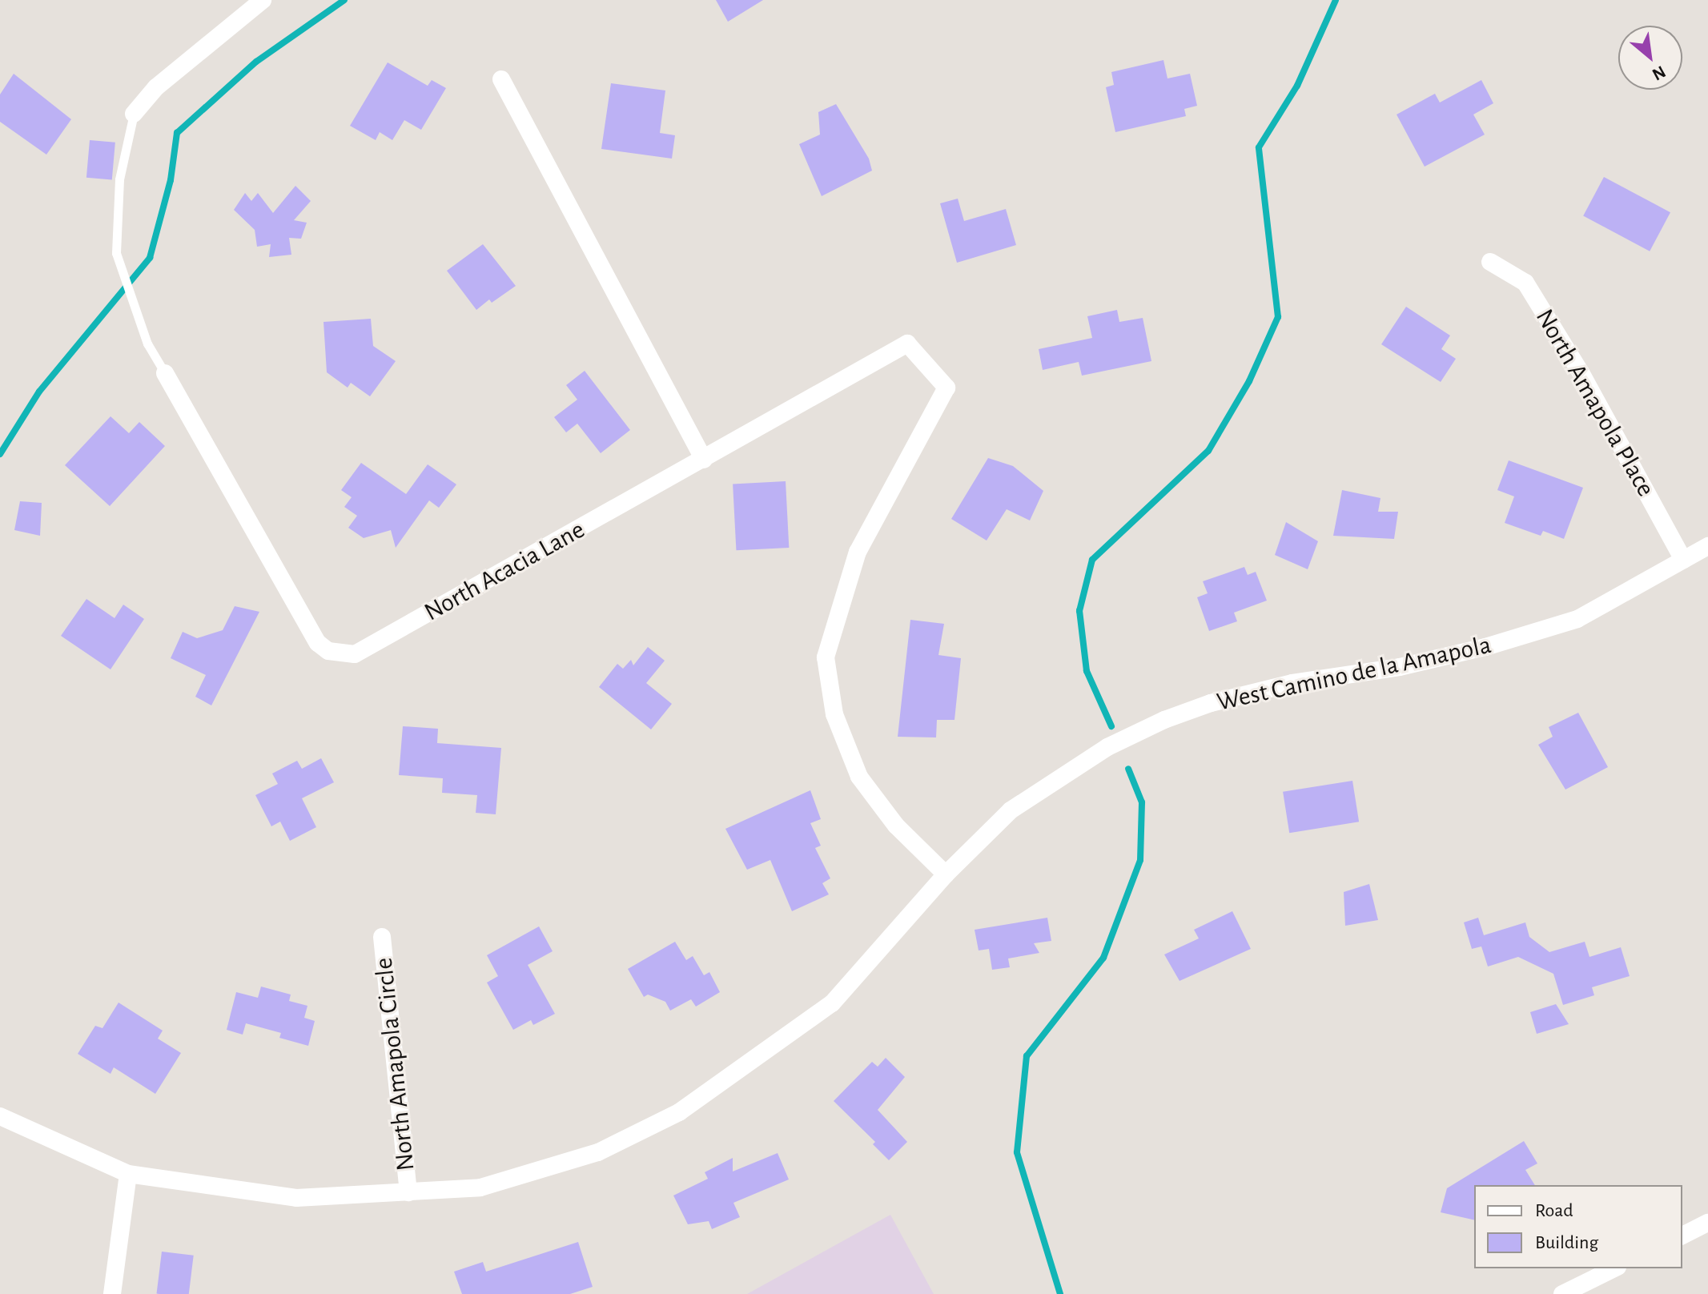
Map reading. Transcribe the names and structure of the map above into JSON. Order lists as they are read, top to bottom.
{
  "streets": {
    "street": [
      "North Amapola Place",
      "North Acacia Lane",
      "West Camino de la Amapola",
      "North Amapola Circle"
    ]
  },
  "crossings": [
    ["North Amapola Place", "West Camino de la Amapola"],
    ["North Acacia Lane", "West Camino de la Amapola"],
    ["West Camino de la Amapola", "North Amapola Circle"]
  ],
  "legend": ["Road", "Building"],
  "north": "bottom right"
}
